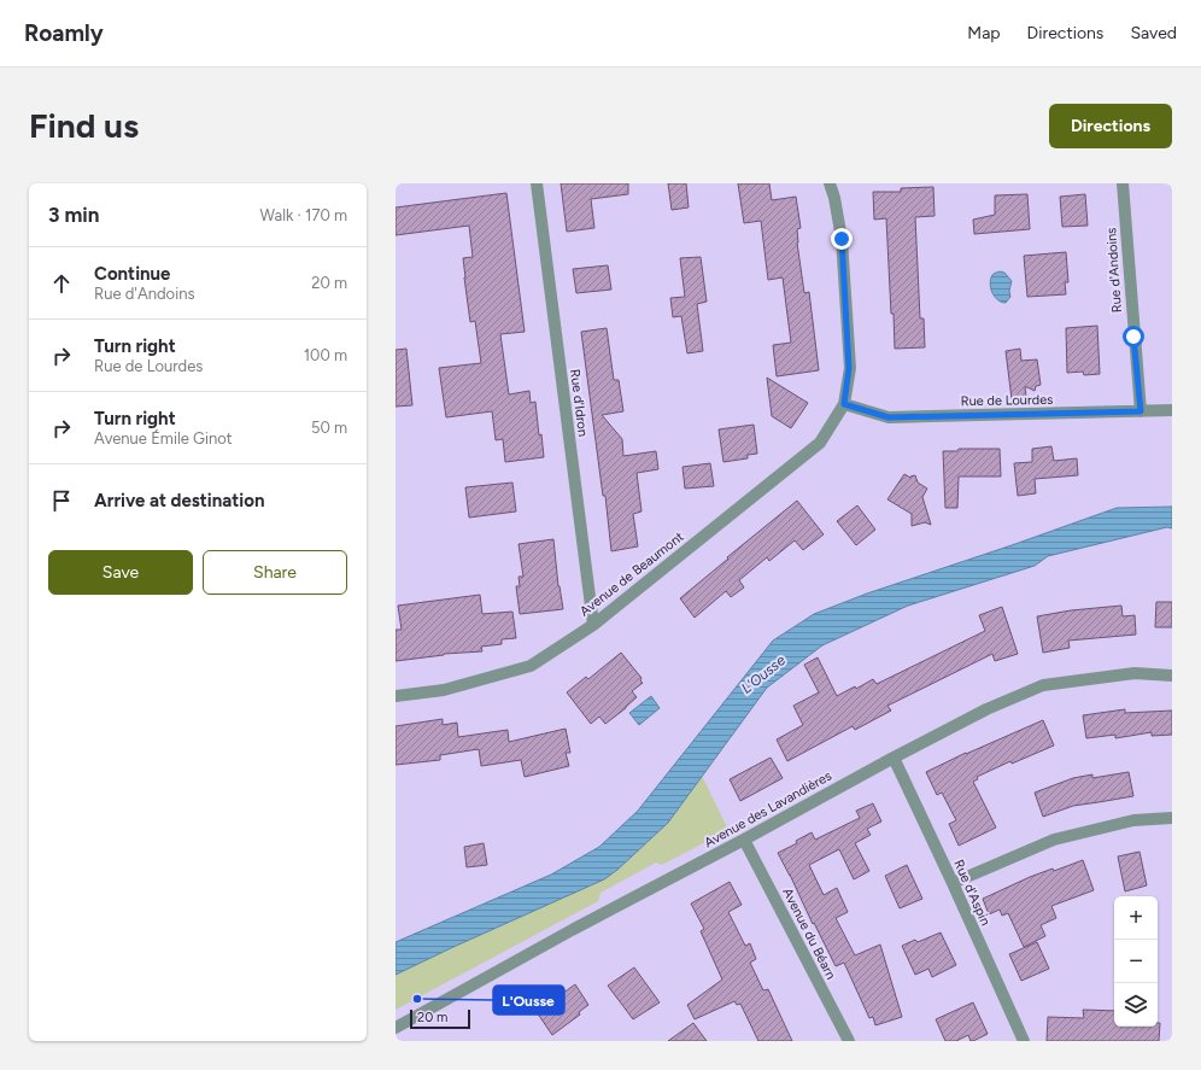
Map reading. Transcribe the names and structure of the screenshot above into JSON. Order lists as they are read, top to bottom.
{
  "streets": {
    "street": [
      "Rue d'Andoins",
      "Rue de Lourdes",
      "Rue d'Idron",
      "Avenue de Beaumont",
      "Avenue des Lavandières",
      "Rue d'Aspin",
      "Avenue du Béarn"
    ]
  },
  "crossings": [
    ["Rue d'Andoins", "Rue de Lourdes"],
    ["Rue de Lourdes", "Avenue de Beaumont"],
    ["Rue d'Idron", "Avenue de Beaumont"],
    ["Avenue des Lavandières", "Rue d'Aspin"],
    ["Avenue des Lavandières", "Avenue du Béarn"]
  ],
  "water": ["L'Ousse"],
  "places": ["L'Ousse"],
  "scale_bar": "20 m",
  "page": {
    "header": "Roamly",
    "nav": ["Map", "Directions", "Saved"],
    "buttons": [
      "Directions",
      ["Save", "Share"]
    ],
    "title": "Find us",
    "heading": ["3 min", "Walk · 170 m"],
    "list": [
      ["Continue", "Rue d'Andoins", "20 m"],
      ["Turn right", "Rue de Lourdes", "100 m"],
      ["Turn right", "Avenue Émile Ginot", "50 m"],
      "Arrive at destination"
    ],
    "map_buttons": ["+", "−"],
    "scale": "20 m"
  }
}
